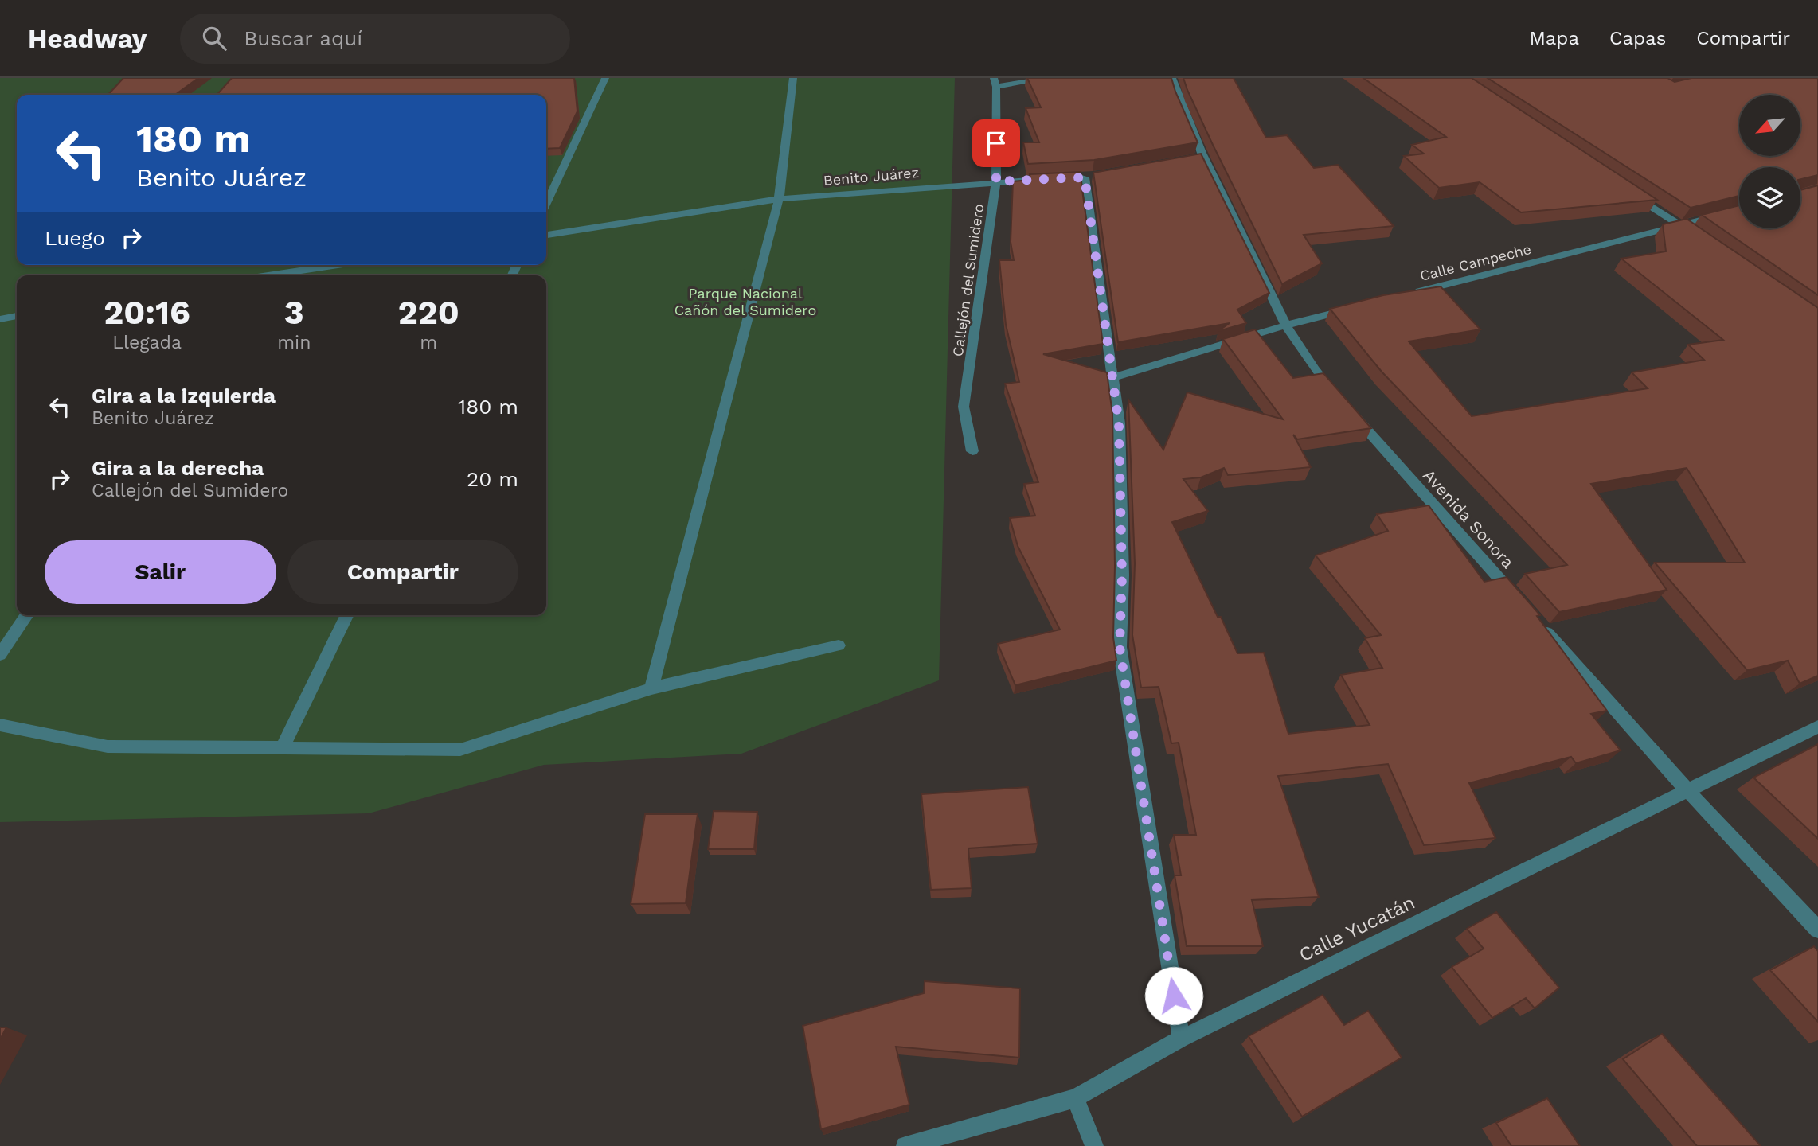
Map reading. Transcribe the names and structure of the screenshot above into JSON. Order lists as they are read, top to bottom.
{
  "streets": {
    "street": [
      "Benito Juárez",
      "Calle Campeche",
      "Callejón del Sumidero",
      "Avenida Sonora",
      "Calle Yucatán"
    ]
  },
  "crossings": [
    ["Benito Juárez", "Callejón del Sumidero"]
  ],
  "parks": ["Parque Nacional Cañón del Sumidero"],
  "north": "bottom left",
  "page": {
    "header": "Headway",
    "search": "Buscar aquí",
    "nav": ["Mapa", "Capas", "Compartir"],
    "turn": ["180 m", "Benito Juárez"],
    "then": "Luego",
    "eta": [
      "20:16",
      "Llegada",
      "3",
      "min",
      "220",
      "m"
    ],
    "list": [
      {
        "name": "Gira a la izquierda",
        "note": "Benito Juárez",
        "value": "180 m"
      },
      {
        "name": "Gira a la derecha",
        "note": "Callejón del Sumidero",
        "value": "20 m"
      }
    ],
    "buttons": ["Salir", "Compartir"]
  }
}
